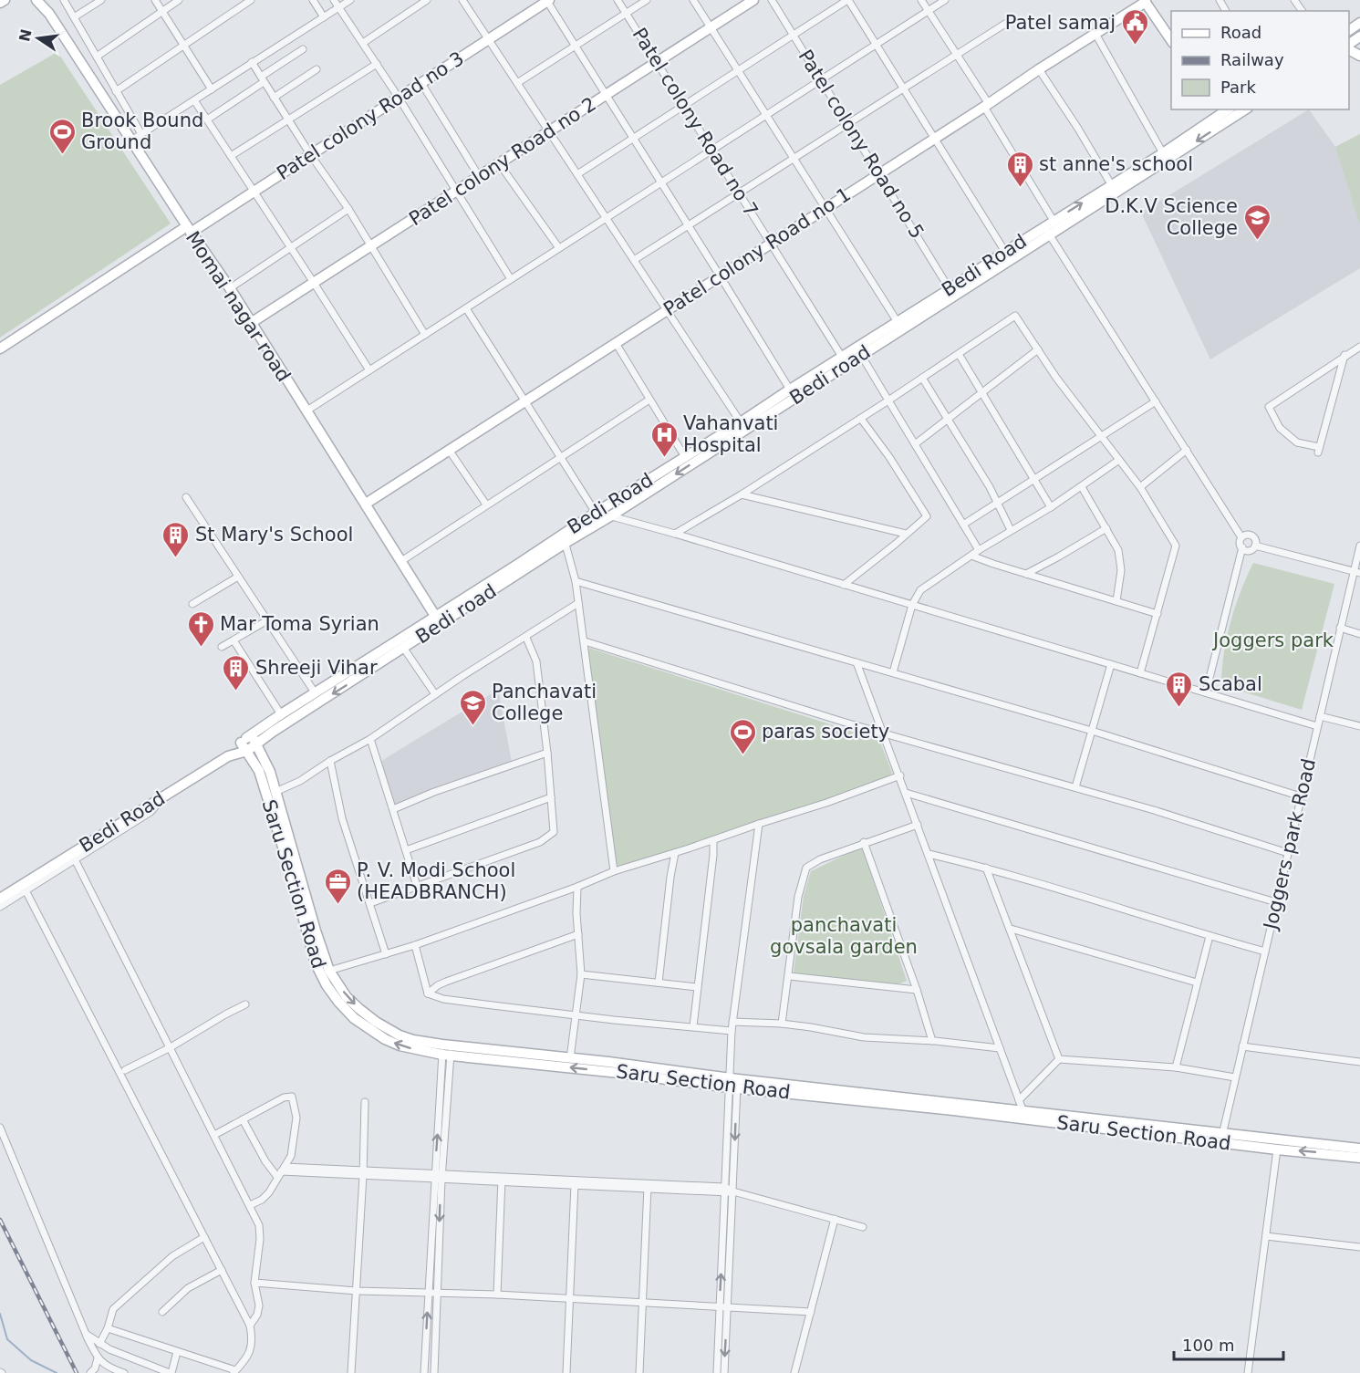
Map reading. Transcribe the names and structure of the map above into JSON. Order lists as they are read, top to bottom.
{
  "streets": {
    "street": [
      "Patel colony Road no 3",
      "Patel colony Road no 7",
      "Patel colony Road no 5",
      "Patel colony Road no 2",
      "Patel colony Road no 1",
      "Bedi Road",
      "Momai nagar road",
      "Bedi road",
      "Joggers park Road",
      "Saru Section Road"
    ]
  },
  "crossings": [
    ["Patel colony Road no 3", "Momai nagar road"],
    ["Patel colony Road no 7", "Patel colony Road no 2"],
    ["Patel colony Road no 7", "Patel colony Road no 1"],
    ["Patel colony Road no 7", "Bedi Road"],
    ["Patel colony Road no 5", "Patel colony Road no 1"],
    ["Patel colony Road no 5", "Bedi Road"],
    ["Patel colony Road no 2", "Momai nagar road"],
    ["Patel colony Road no 1", "Momai nagar road"],
    ["Bedi Road", "Momai nagar road"],
    ["Bedi Road", "Bedi road"],
    ["Bedi Road", "Saru Section Road"],
    ["Bedi road", "Saru Section Road"],
    ["Joggers park Road", "Saru Section Road"]
  ],
  "parks": ["Joggers park", "panchavati govsala garden"],
  "places": {
    "public building": ["Patel samaj"],
    "sports": ["Brook Bound Ground", "paras society"],
    "building": [
      "st anne's school",
      "St Mary's School",
      "Shreeji Vihar",
      "Scabal"
    ],
    "school or university": ["D.K.V Science College", "Panchavati College"],
    "hospital": ["Vahanvati Hospital"],
    "church": ["Mar Toma Syrian"],
    "office": ["P. V. Modi School (HEADBRANCH)"]
  },
  "legend": ["Road", "Railway", "Park"],
  "scale_bar": "100 m",
  "north": "left"
}
